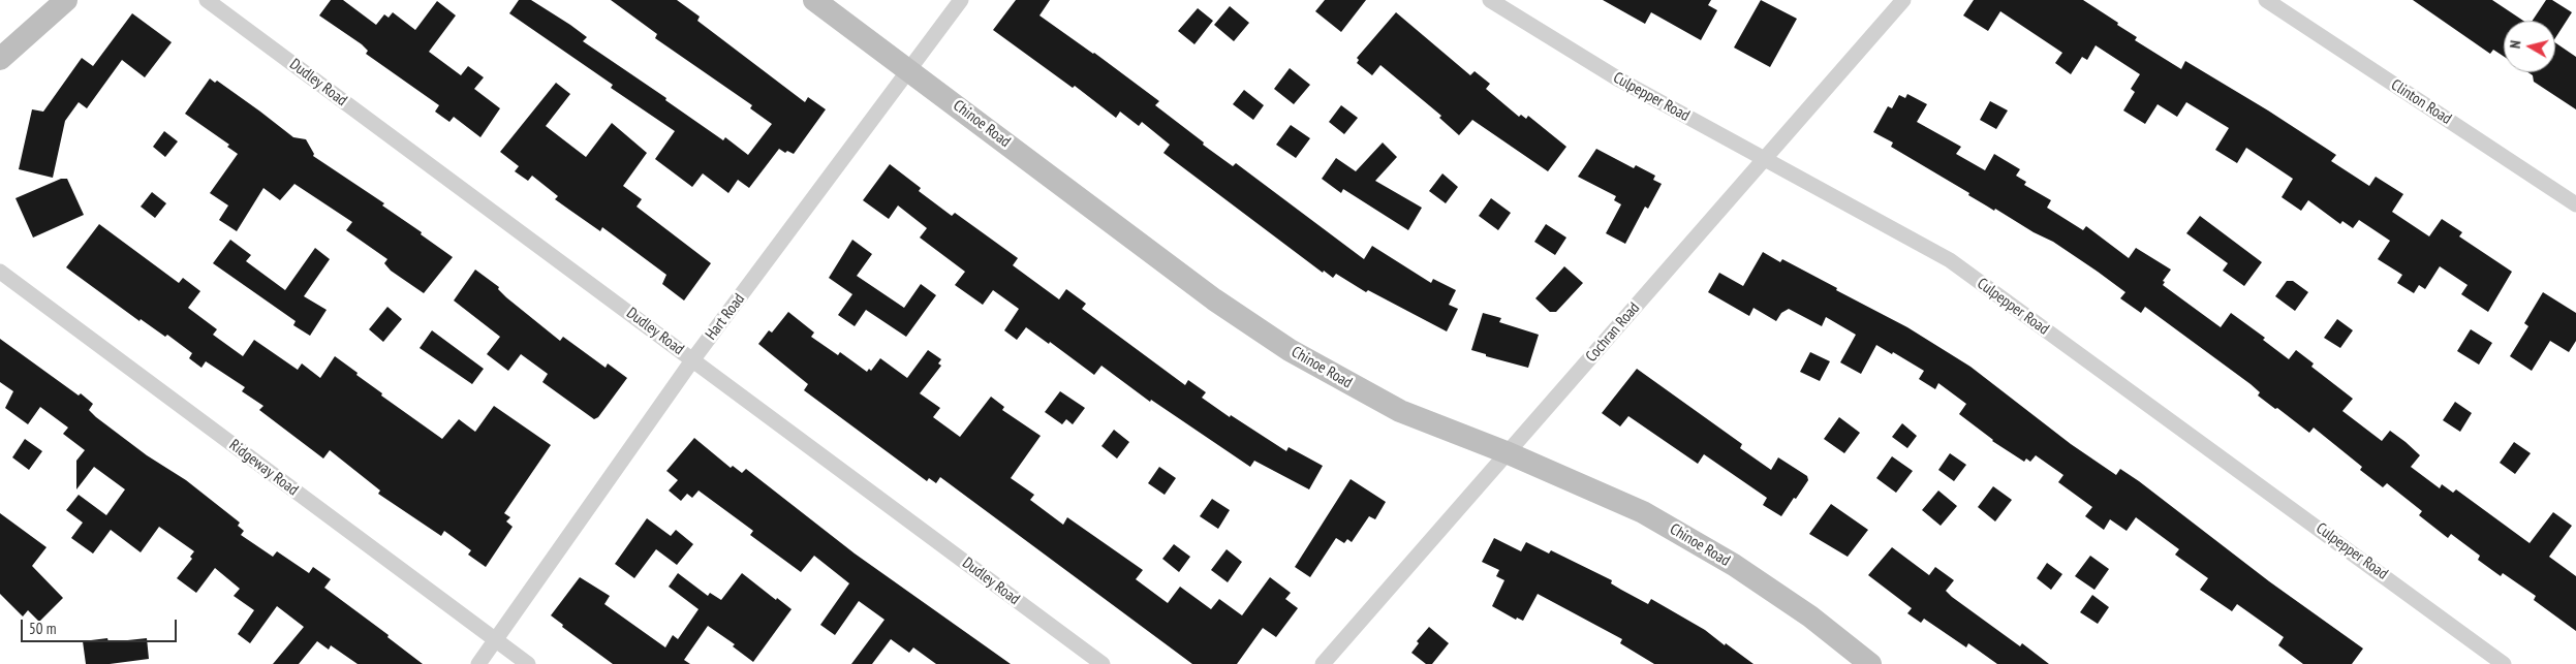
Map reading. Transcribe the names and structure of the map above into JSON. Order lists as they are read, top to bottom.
{
  "streets": {
    "street": [
      "Dudley Road",
      "Culpepper Road",
      "Clinton Road",
      "Chinoe Road",
      "Hart Road",
      "Cochran Road",
      "Ridgeway Road"
    ]
  },
  "crossings": [
    ["Dudley Road", "Hart Road"],
    ["Culpepper Road", "Cochran Road"],
    ["Chinoe Road", "Hart Road"],
    ["Chinoe Road", "Cochran Road"],
    ["Hart Road", "Ridgeway Road"]
  ],
  "scale_bar": "50 m",
  "north": "left"
}
